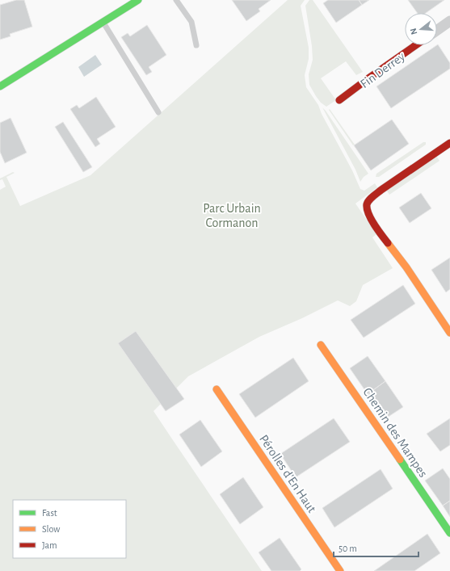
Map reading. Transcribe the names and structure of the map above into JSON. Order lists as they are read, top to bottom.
{
  "streets": {
    "street": ["Fin Derrey", "Chemin des Mampes", "Pérolles d'En Haut"]
  },
  "parks": ["Parc Urbain Cormanon"],
  "legend": ["Fast", "Slow", "Jam"],
  "scale_bar": "50 m",
  "north": "left"
}
